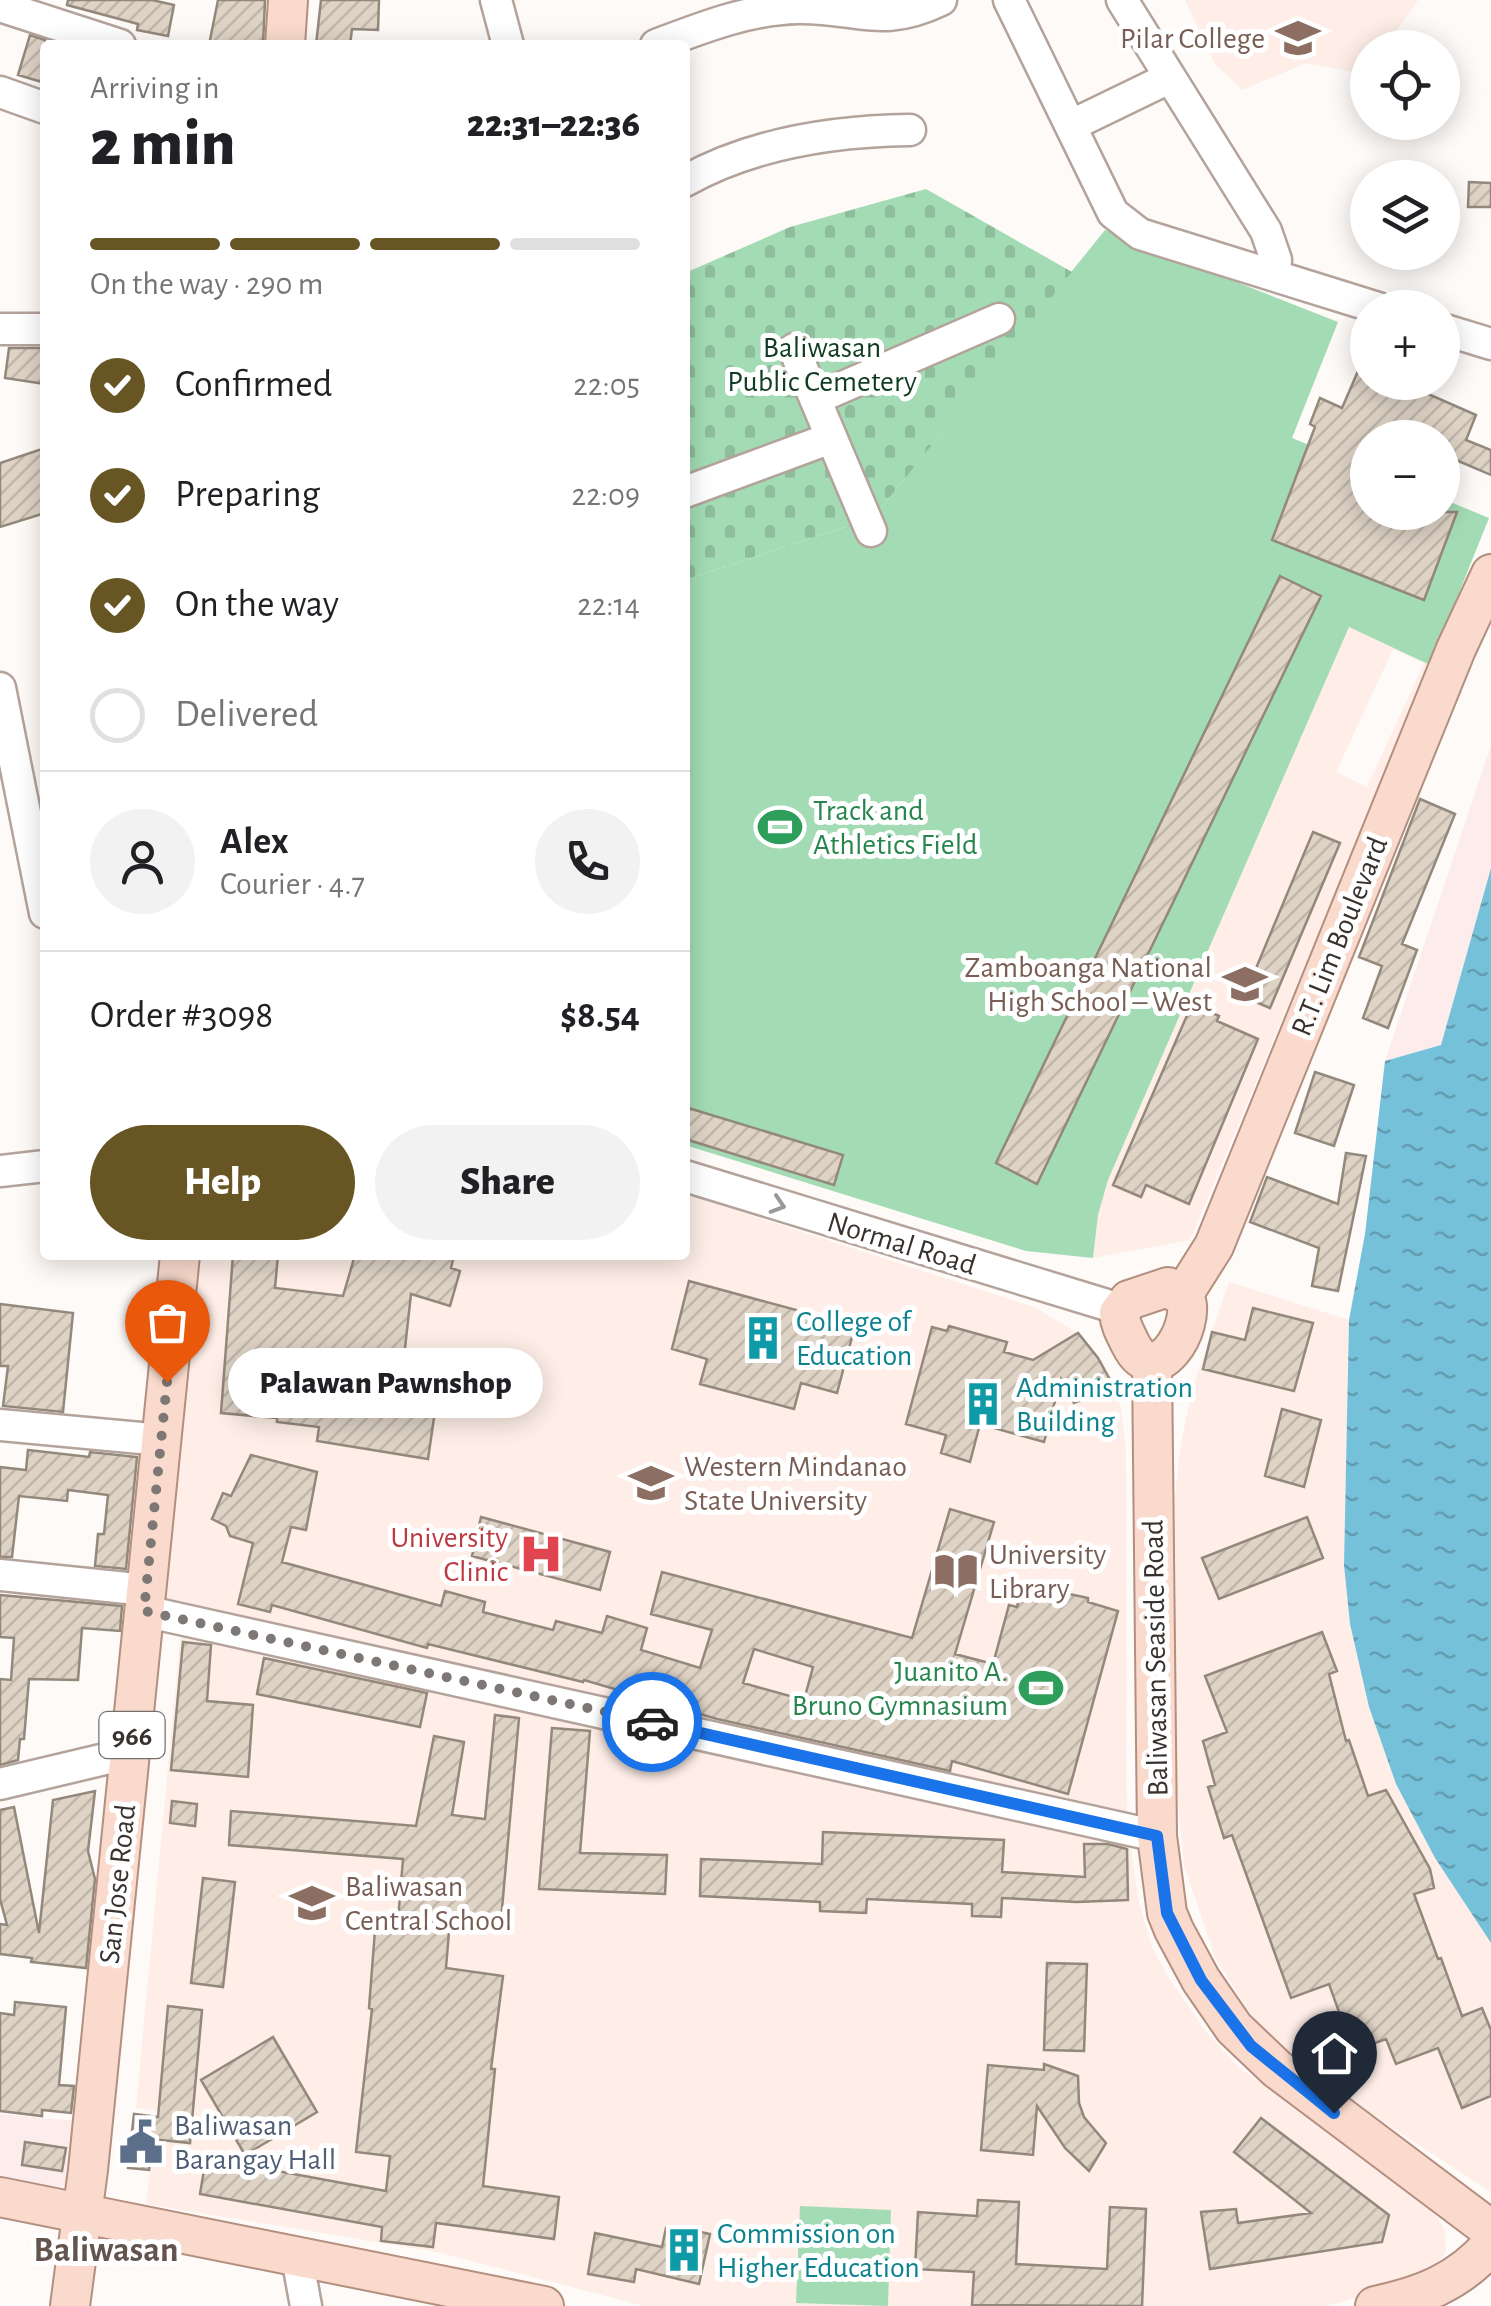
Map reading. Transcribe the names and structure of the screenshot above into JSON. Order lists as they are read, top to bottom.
{
  "streets": {
    "main road": [
      "R.T. Lim Boulevard",
      "Baliwasan Seaside Road",
      "966",
      "San Jose Road"
    ],
    "street": ["Normal Road"]
  },
  "crossings": [
    ["R.T. Lim Boulevard", "Normal Road"],
    ["R.T. Lim Boulevard", "Baliwasan Seaside Road"],
    ["Normal Road", "Baliwasan Seaside Road"],
    ["966", "San Jose Road"]
  ],
  "one_way": ["Normal Road"],
  "districts": ["Baliwasan"],
  "parks": ["Baliwasan Public Cemetery"],
  "places": {
    "school or university": [
      "Pilar College",
      "Zamboanga National High School – West",
      "Western Mindanao State University",
      "Baliwasan Central School"
    ],
    "sports": ["Track and Athletics Field", "Juanito A. Bruno Gymnasium"],
    "building": ["College of Education", "Administration Building", "Commission on Higher Education"],
    "other": ["Palawan Pawnshop"],
    "hospital": ["University Clinic"],
    "library": ["University Library"],
    "public building": ["Baliwasan Barangay Hall"]
  },
  "page": {
    "map_buttons": ["+", "−"],
    "heading": ["2 min", "Arriving in", "22:31–22:36"],
    "panel": [
      "Alex",
      "Courier · 4.7",
      "Order #3098",
      "$8.54"
    ],
    "bar": "On the way · 290 m",
    "list": [
      ["Confirmed", "22:05"],
      ["Preparing", "22:09"],
      ["On the way", "22:14"],
      "Delivered"
    ],
    "buttons": ["Help", "Share"],
    "bubble": "Palawan Pawnshop"
  }
}
